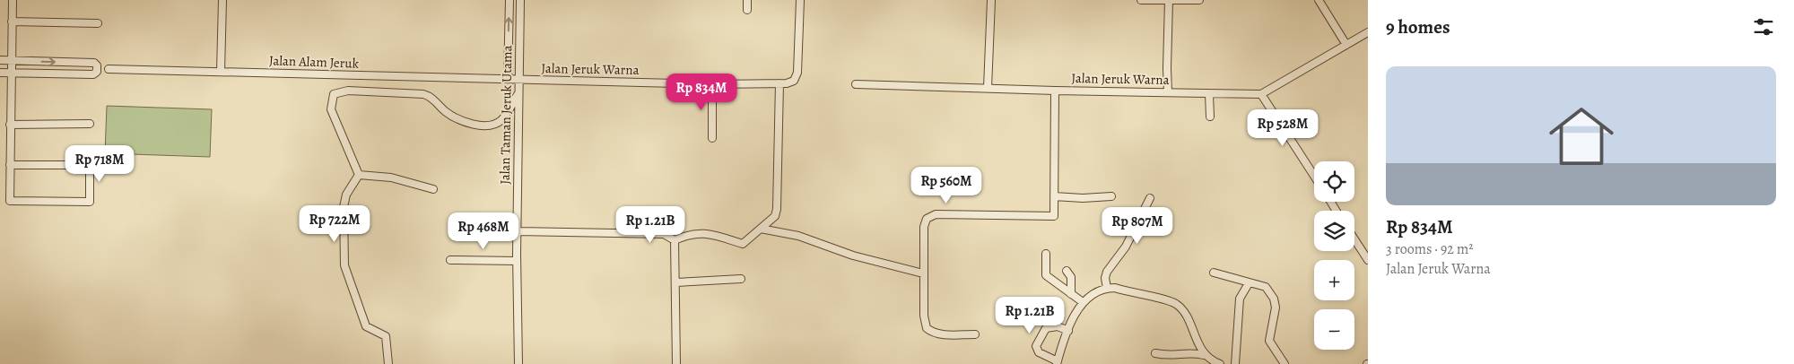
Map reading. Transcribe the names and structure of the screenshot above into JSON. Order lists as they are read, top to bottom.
{
  "streets": {
    "street": ["Jalan Alam Jeruk", "Jalan Jeruk Warna", "Jalan Taman Jeruk Utama"]
  },
  "crossings": [
    ["Jalan Alam Jeruk", "Jalan Jeruk Warna"],
    ["Jalan Alam Jeruk", "Jalan Taman Jeruk Utama"],
    ["Jalan Jeruk Warna", "Jalan Taman Jeruk Utama"]
  ],
  "page": {
    "heading": "9 homes",
    "list": [
      {
        "name": "Rp 834M",
        "note": "3 rooms · 92 m² · Jalan Jeruk Warna"
      }
    ],
    "price": [
      "Rp 834M",
      "Rp 528M",
      "Rp 718M",
      "Rp 560M",
      "Rp 722M",
      "Rp 1.21B",
      "Rp 807M",
      "Rp 468M",
      "Rp 1.21B"
    ],
    "map_buttons": ["+", "−"]
  }
}
